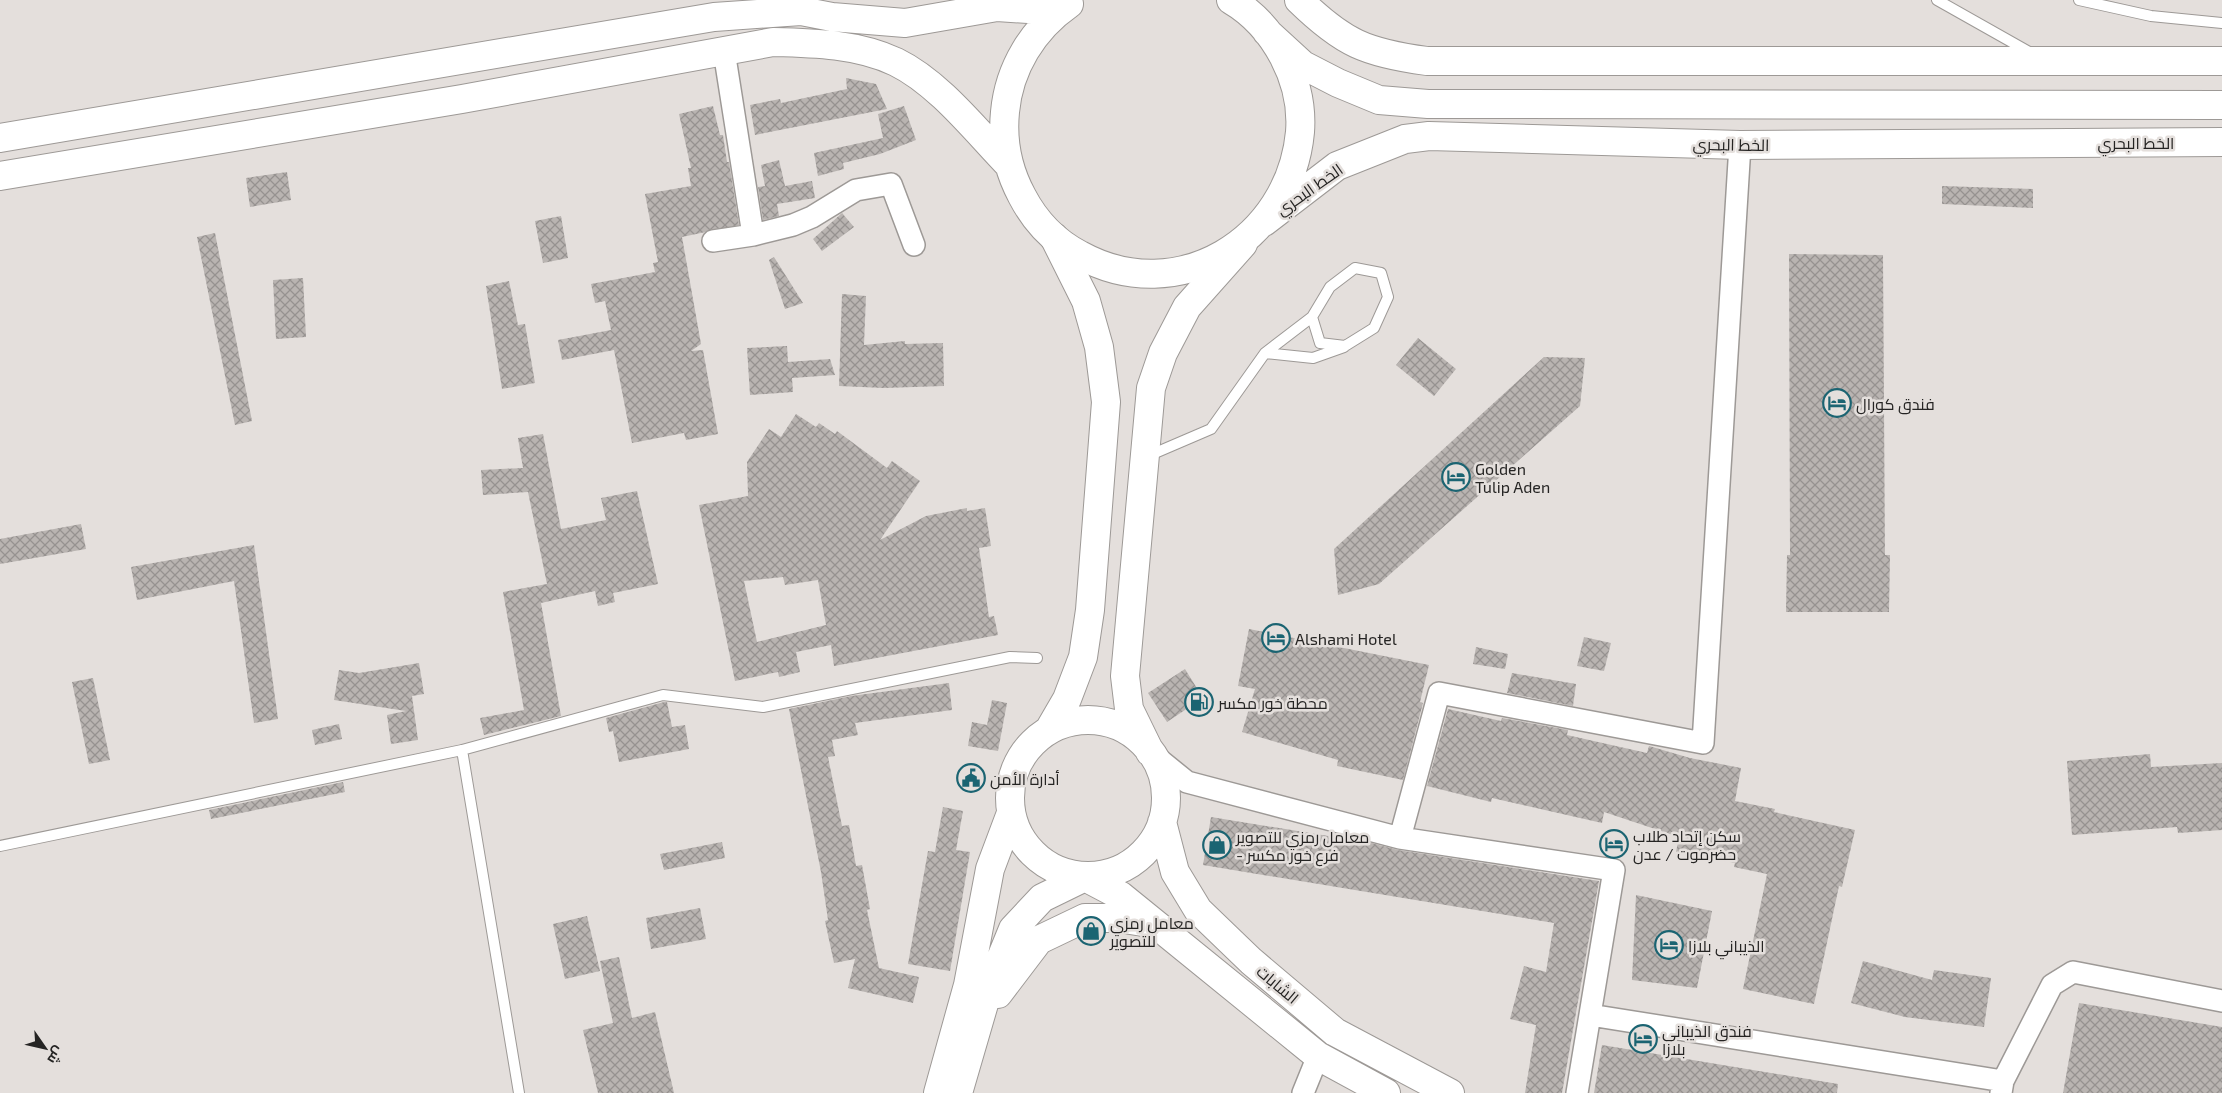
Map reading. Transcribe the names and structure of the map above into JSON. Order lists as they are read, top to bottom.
{
  "streets": {
    "main road": ["الخط البحري", "الشابات"]
  },
  "places": {
    "hotel": [
      "فندق كورال",
      "Golden Tulip Aden",
      "Alshami Hotel",
      "سكن إتحاد طلاب حضرموت / عدن",
      "الذيباني بلازا",
      "فندق الذيباني بلازا"
    ],
    "fuel station": ["محطة خور مكسر"],
    "public building": ["أدارة الأمن"],
    "shop": ["معامل رمزي للتصوير - فرع خور مكسر", "معامل رمزي للتصوير"]
  },
  "north": "bottom right"
}
